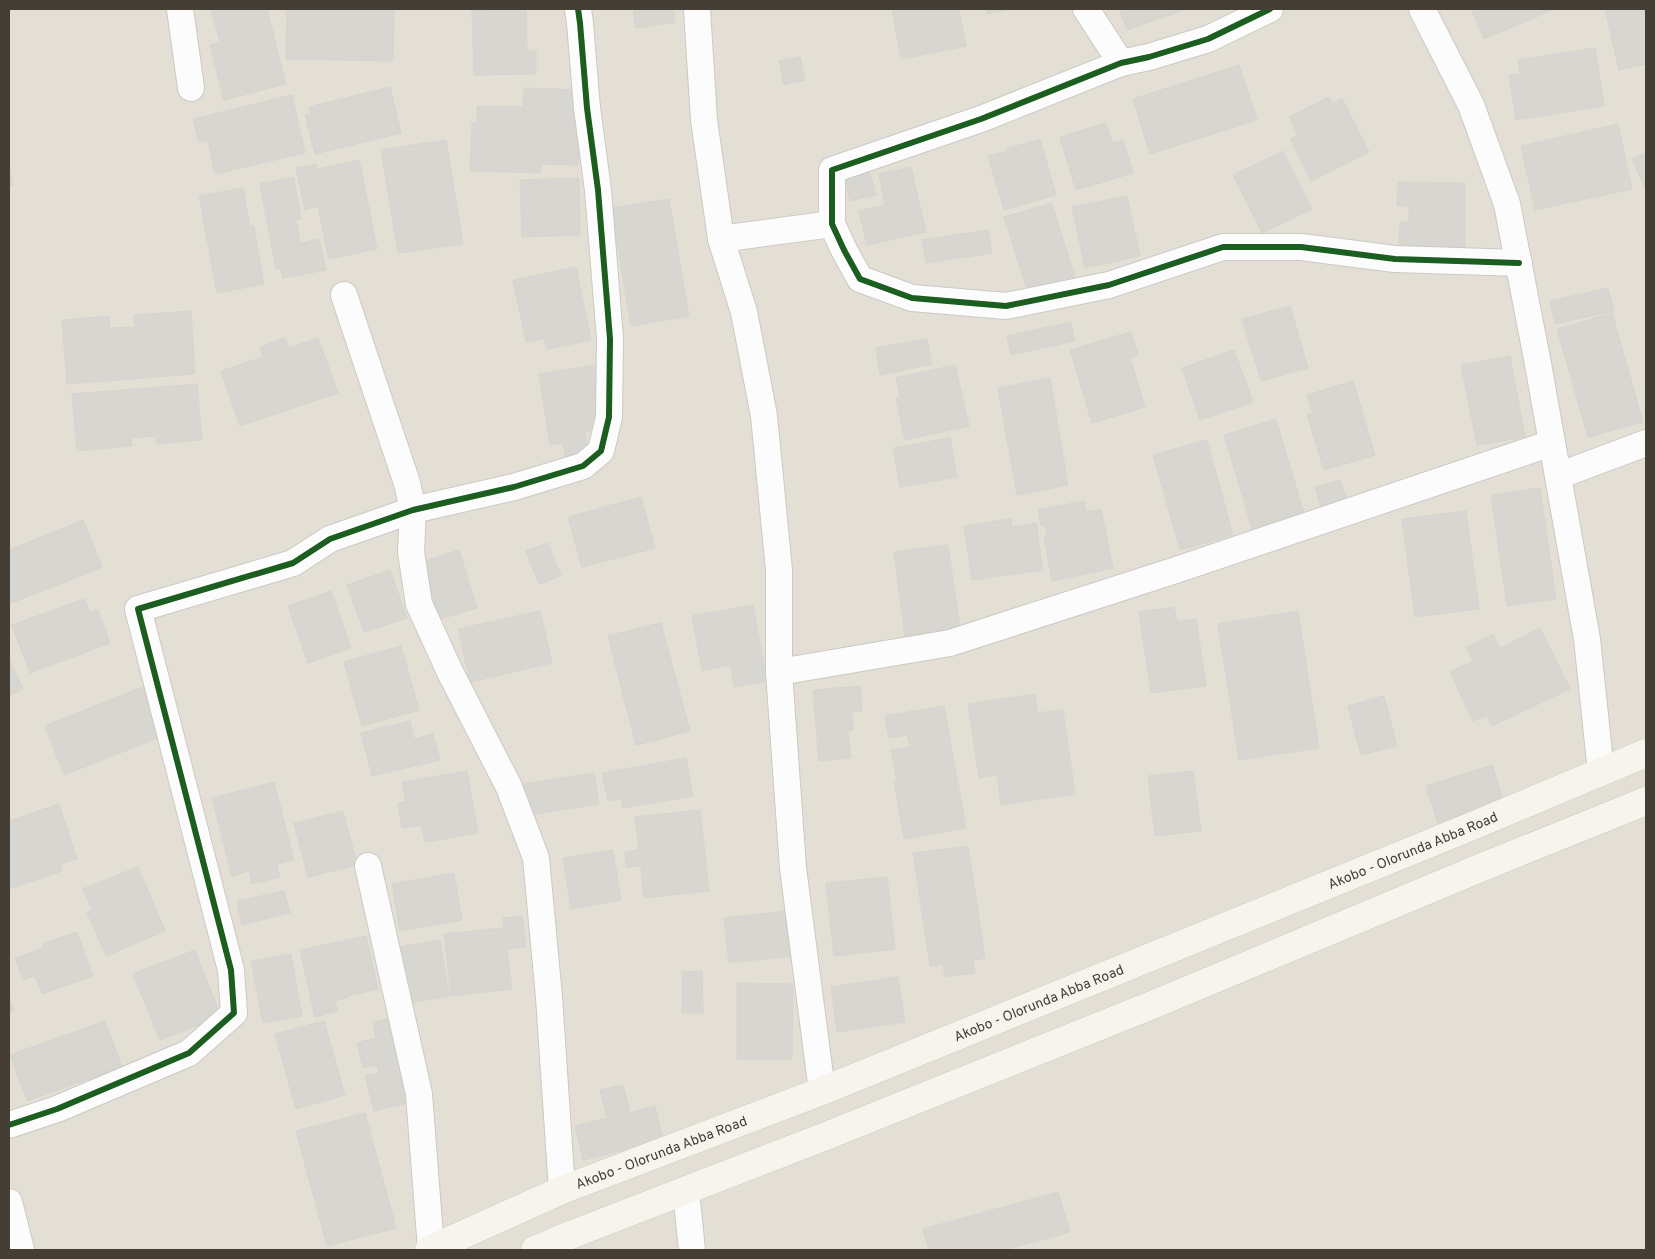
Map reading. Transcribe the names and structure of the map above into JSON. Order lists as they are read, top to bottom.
{
  "streets": {
    "main road": ["Akobo - Olorunda Abba Road"]
  }
}
